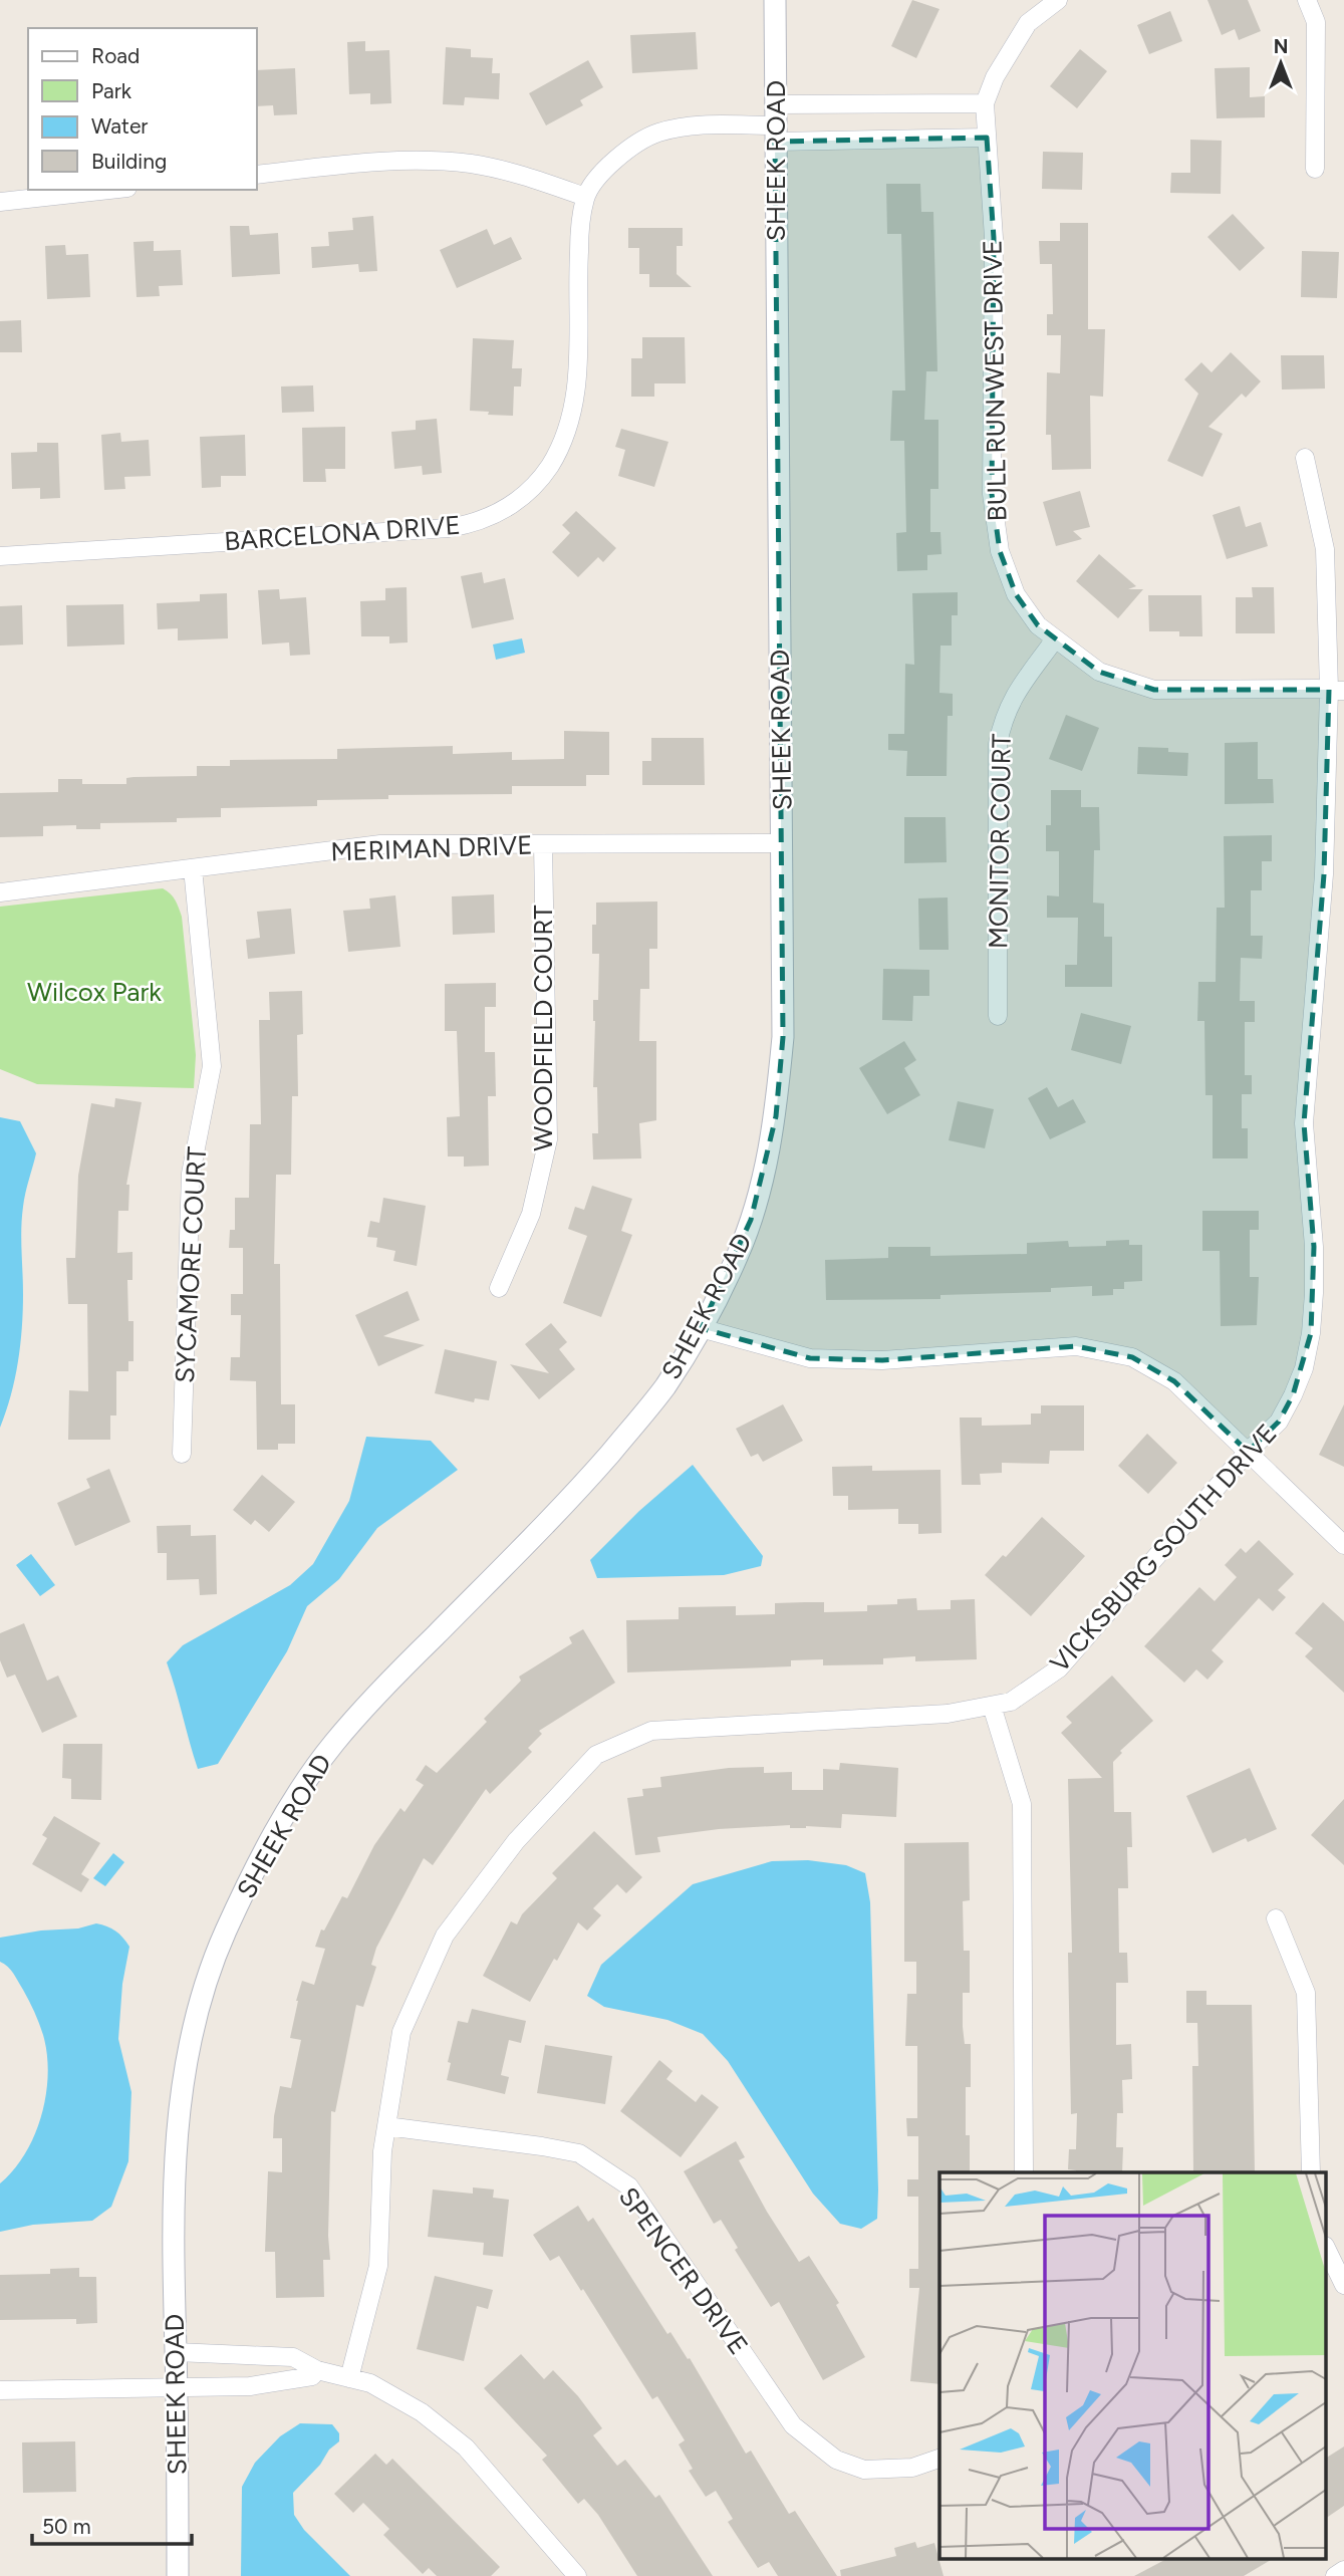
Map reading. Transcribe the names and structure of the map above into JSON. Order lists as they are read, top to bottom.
{
  "streets": {
    "street": [
      "SHEEK ROAD",
      "BULL RUN WEST DRIVE",
      "BARCELONA DRIVE",
      "MONITOR COURT",
      "MERIMAN DRIVE",
      "WOODFIELD COURT",
      "SYCAMORE COURT",
      "VICKSBURG SOUTH DRIVE",
      "SPENCER DRIVE"
    ]
  },
  "crossings": [
    ["SHEEK ROAD", "BARCELONA DRIVE"],
    ["SHEEK ROAD", "MERIMAN DRIVE"],
    ["BULL RUN WEST DRIVE", "MONITOR COURT"],
    ["BULL RUN WEST DRIVE", "VICKSBURG SOUTH DRIVE"],
    ["MERIMAN DRIVE", "WOODFIELD COURT"],
    ["MERIMAN DRIVE", "SYCAMORE COURT"],
    ["VICKSBURG SOUTH DRIVE", "SPENCER DRIVE"]
  ],
  "parks": ["Wilcox Park"],
  "legend": [
    "Road",
    "Park",
    "Water",
    "Building"
  ],
  "scale_bar": "50 m",
  "north": "top"
}
